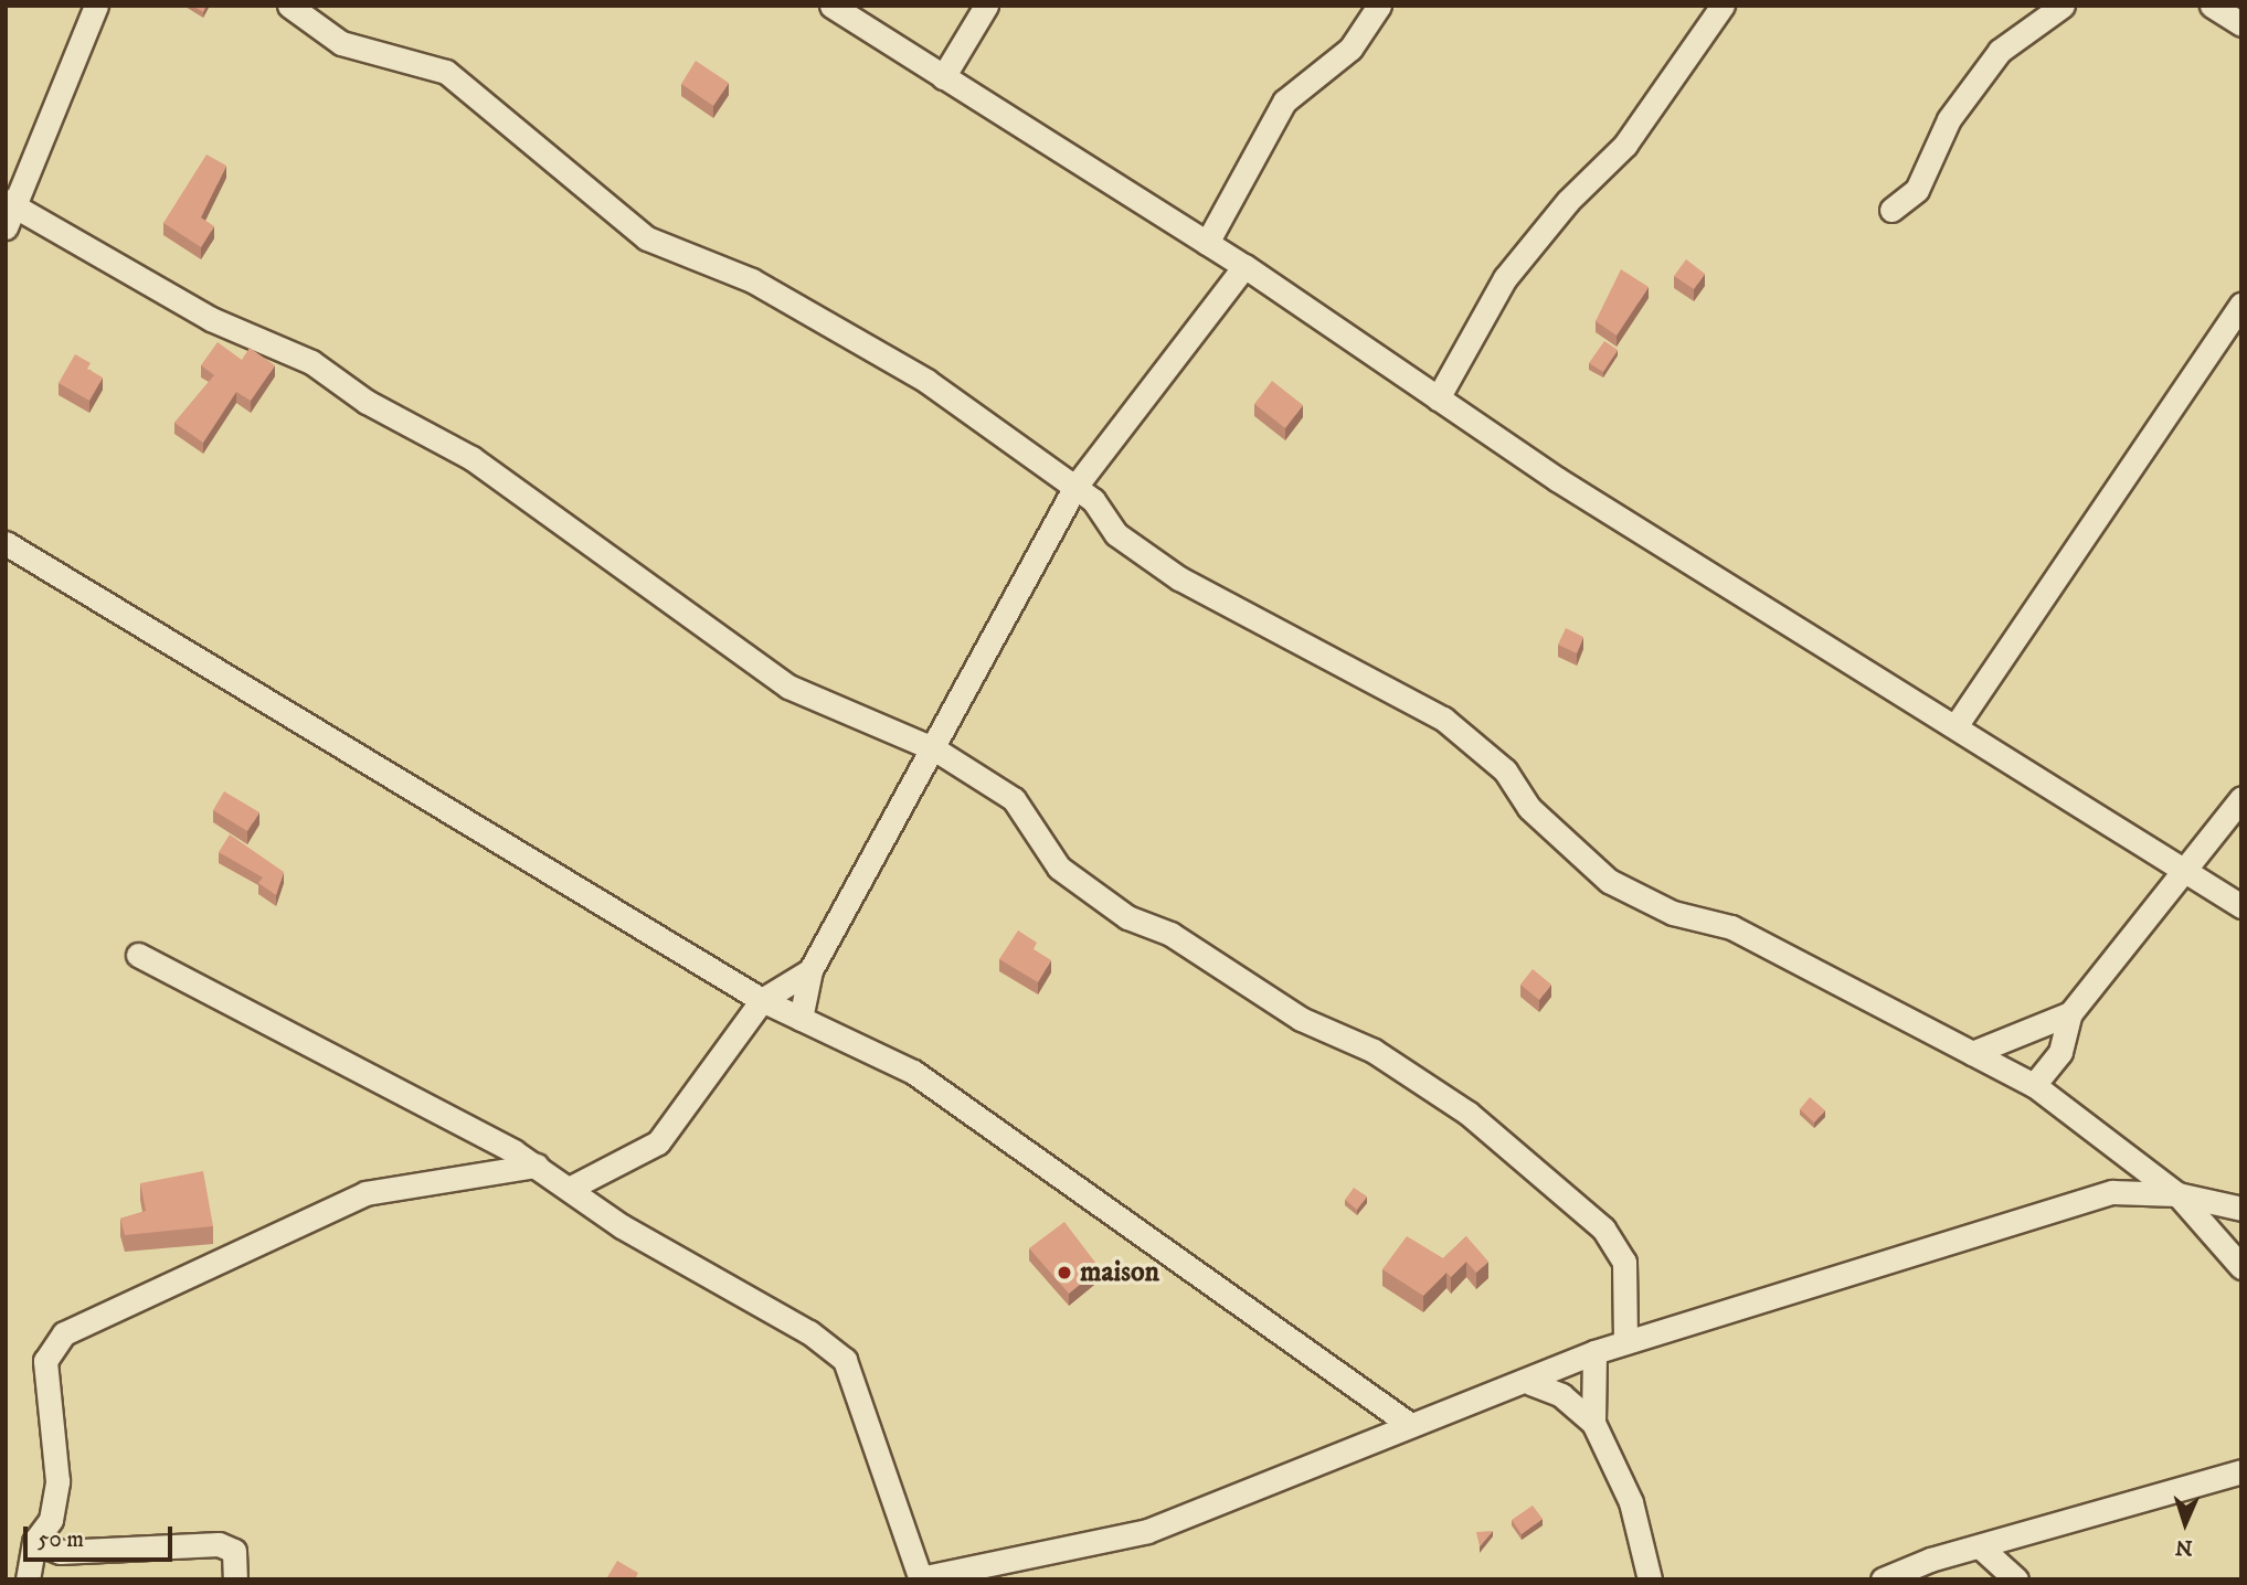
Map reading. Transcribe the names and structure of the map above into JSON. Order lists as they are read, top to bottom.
{
  "places": ["maison"],
  "scale_bar": "50 m",
  "north": "bottom"
}
